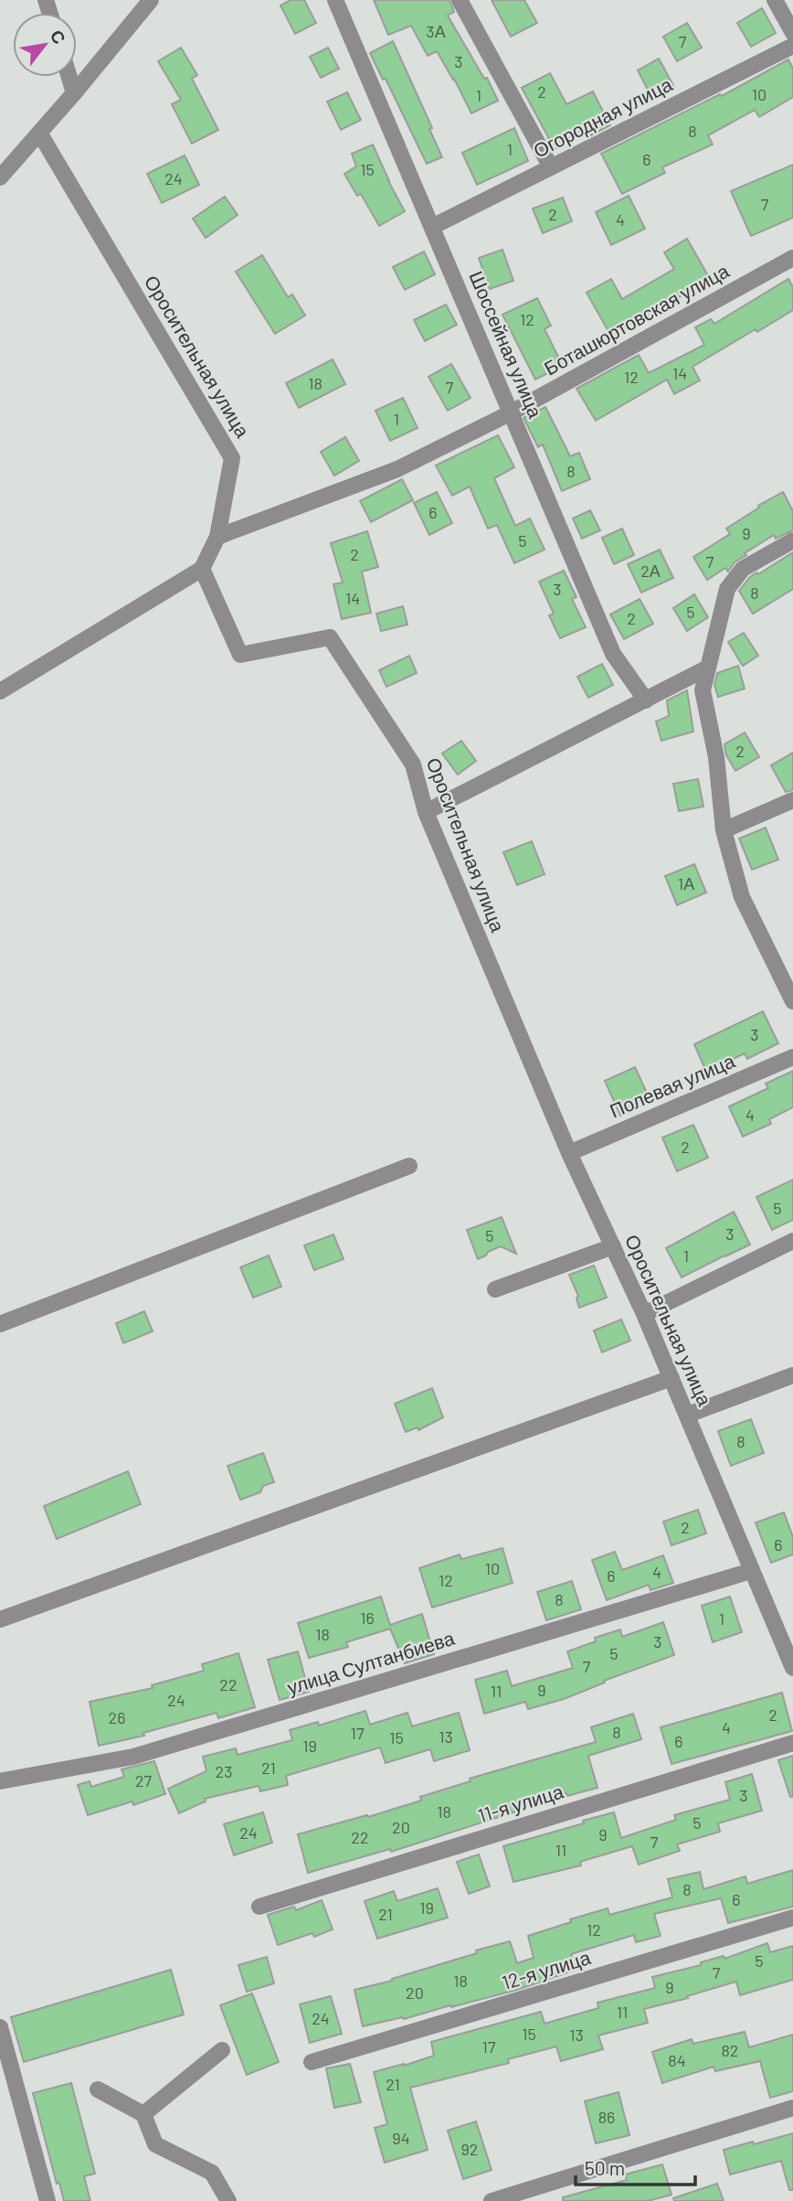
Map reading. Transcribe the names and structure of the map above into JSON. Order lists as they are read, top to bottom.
{
  "streets": {
    "street": [
      "Огородная улица",
      "Боташюртовская улица",
      "Шоссейная улица",
      "Оросительная улица",
      "Полевая улица",
      "улица Султанбиева",
      "11-я улица",
      "12-я улица"
    ]
  },
  "crossings": [
    ["Огородная улица", "Шоссейная улица"],
    ["Боташюртовская улица", "Шоссейная улица"],
    ["Боташюртовская улица", "Оросительная улица"],
    ["Оросительная улица", "Полевая улица"],
    ["Оросительная улица", "улица Султанбиева"]
  ],
  "house_numbers": [
    "3А",
    "7",
    "3",
    "2",
    "10",
    "1",
    "8",
    "1",
    "6",
    "15",
    "24",
    "7",
    "2",
    "4",
    "12",
    "14",
    "12",
    "18",
    "7",
    "1",
    "8",
    "6",
    "9",
    "5",
    "2",
    "7",
    "2А",
    "3",
    "8",
    "14",
    "5",
    "2",
    "2",
    "1А",
    "3",
    "4",
    "2",
    "5",
    "3",
    "5",
    "1",
    "8",
    "2",
    "6",
    "10",
    "4",
    "6",
    "12",
    "8",
    "16",
    "1",
    "18",
    "3",
    "5",
    "7",
    "22",
    "9",
    "11",
    "24",
    "2",
    "26",
    "4",
    "8",
    "17",
    "13",
    "15",
    "6",
    "19",
    "21",
    "23",
    "27",
    "3",
    "18",
    "5",
    "20",
    "24",
    "9",
    "22",
    "7",
    "11",
    "8",
    "6",
    "19",
    "21",
    "12",
    "5",
    "7",
    "18",
    "9",
    "20",
    "11",
    "24",
    "15",
    "13",
    "17",
    "82",
    "84",
    "21",
    "86",
    "94",
    "92"
  ],
  "scale_bar": "50 m",
  "north": "top right"
}
